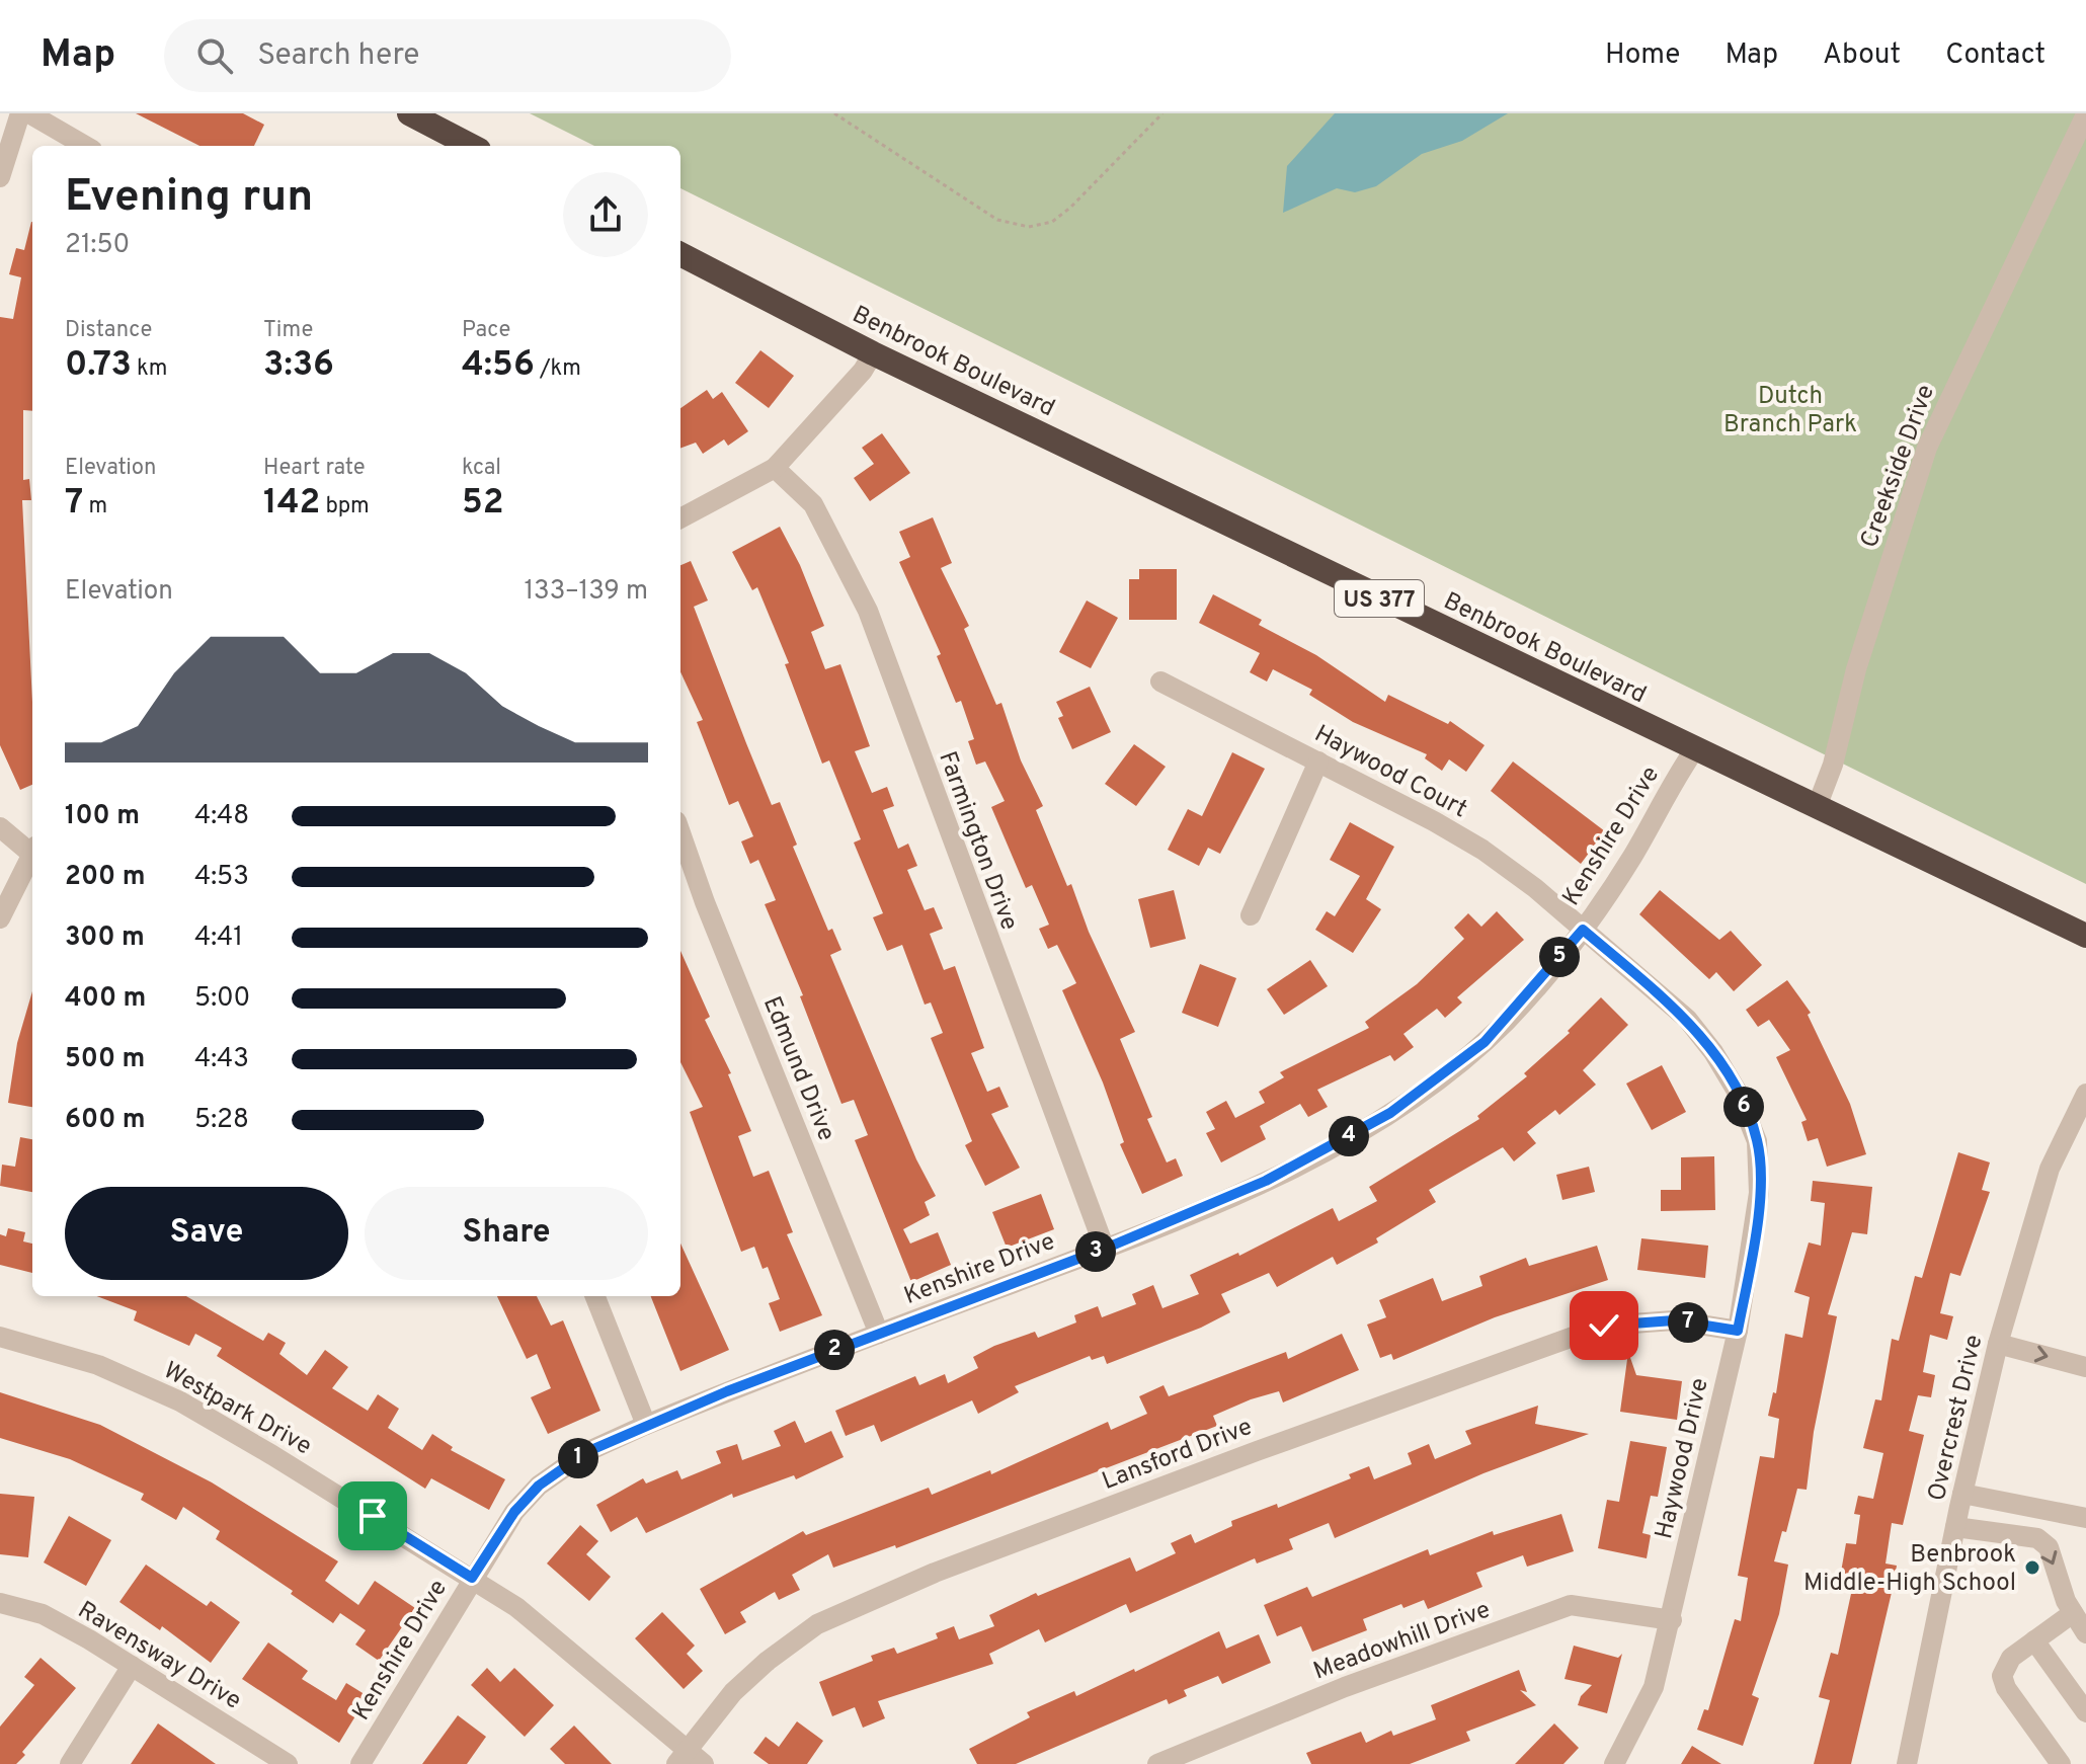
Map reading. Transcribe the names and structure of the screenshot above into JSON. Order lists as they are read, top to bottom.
{
  "streets": {
    "highway": ["Benbrook Boulevard", "US 377"],
    "street": [
      "Creekside Drive",
      "Haywood Court",
      "Kenshire Drive",
      "Farmington Drive",
      "Edmund Drive",
      "Westpark Drive",
      "Overcrest Drive",
      "Lansford Drive",
      "Haywood Drive",
      "Meadowhill Drive",
      "Ravensway Drive"
    ]
  },
  "crossings": [
    ["Benbrook Boulevard", "Creekside Drive"],
    ["Benbrook Boulevard", "Kenshire Drive"],
    ["Haywood Court", "Kenshire Drive"],
    ["Haywood Court", "Haywood Drive"],
    ["Kenshire Drive", "Farmington Drive"],
    ["Kenshire Drive", "Edmund Drive"],
    ["Kenshire Drive", "Westpark Drive"],
    ["Kenshire Drive", "Haywood Drive"],
    ["Westpark Drive", "Lansford Drive"],
    ["Lansford Drive", "Haywood Drive"],
    ["Haywood Drive", "Meadowhill Drive"]
  ],
  "parks": ["Dutch Branch Park"],
  "places": ["Benbrook Middle-High School"],
  "page": {
    "header": "Map",
    "search": "Search here",
    "nav": [
      "Home",
      "Map",
      "About",
      "Contact"
    ],
    "heading": ["Evening run", "21:50"],
    "stats": [
      ["Distance", "0.73 km"],
      ["Time", "3:36"],
      ["Pace", "4:56 /km"],
      ["Elevation", "7 m"],
      ["Heart rate", "142 bpm"],
      ["kcal", "52"]
    ],
    "chart": ["Elevation", "133–139 m"],
    "list": [
      {
        "name": "100 m",
        "note": "4:48"
      },
      {
        "name": "200 m",
        "note": "4:53"
      },
      {
        "name": "300 m",
        "note": "4:41"
      },
      {
        "name": "400 m",
        "note": "5:00"
      },
      {
        "name": "500 m",
        "note": "4:43"
      },
      {
        "name": "600 m",
        "note": "5:28"
      }
    ],
    "pins": [
      "5",
      "6",
      "4",
      "3",
      "7",
      "2",
      "1"
    ],
    "buttons": ["Save", "Share"]
  }
}
